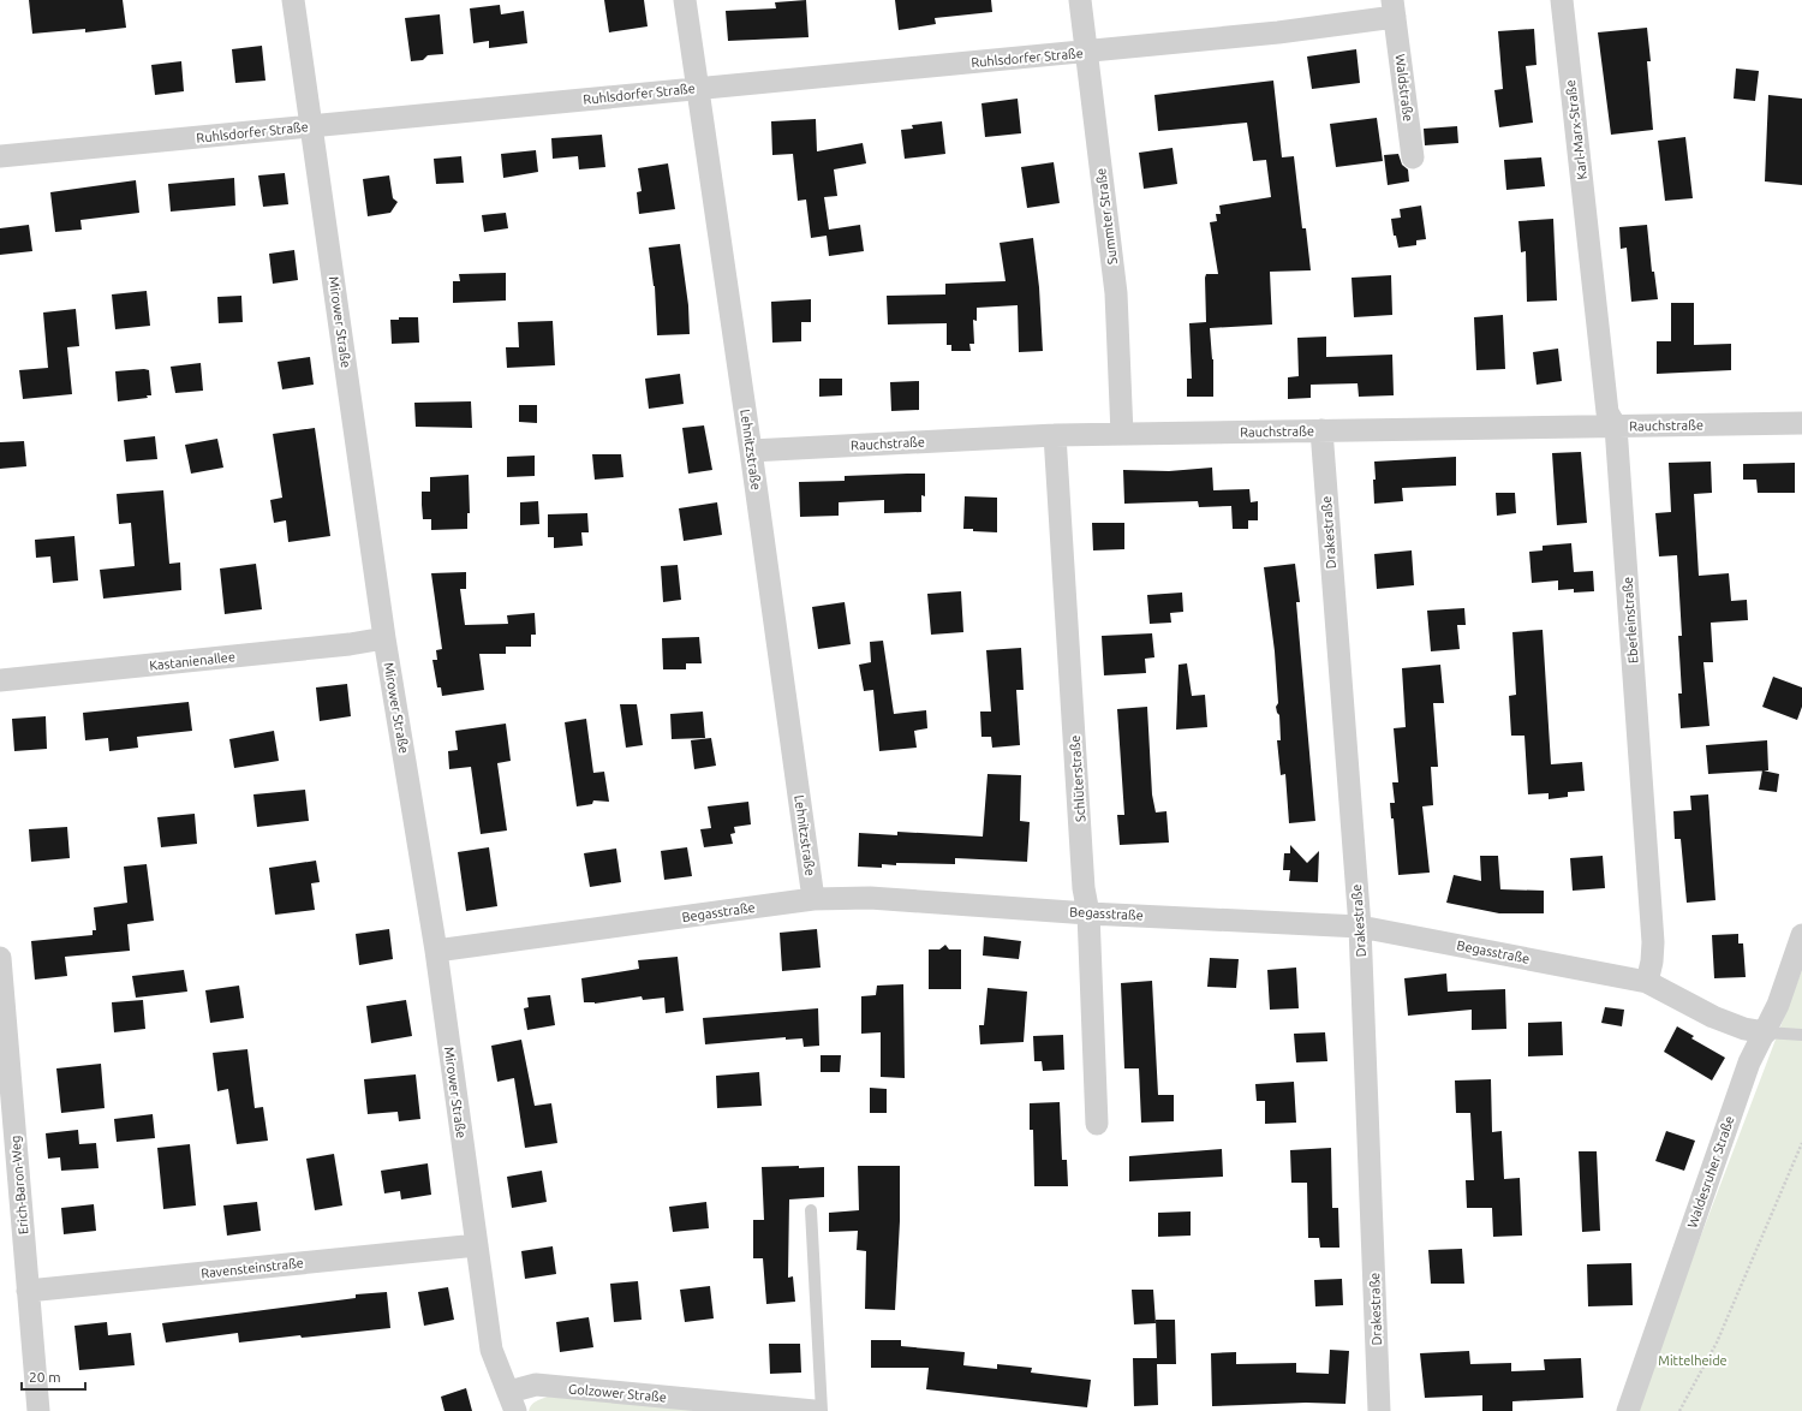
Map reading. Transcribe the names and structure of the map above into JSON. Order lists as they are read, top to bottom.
{
  "streets": {
    "street": [
      "Ruhlsdorfer Straße",
      "Waldstraße",
      "Karl-Marx-Straße",
      "Summter Straße",
      "Mirower Straße",
      "Rauchstraße",
      "Lehnitzstraße",
      "Drakestraße",
      "Eberleinstraße",
      "Kastanienallee",
      "Schlüterstraße",
      "Begasstraße",
      "Waldesruher Straße",
      "Erich-Baron-Weg",
      "Ravensteinstraße",
      "Golzower Straße"
    ]
  },
  "crossings": [
    ["Ruhlsdorfer Straße", "Waldstraße"],
    ["Ruhlsdorfer Straße", "Summter Straße"],
    ["Ruhlsdorfer Straße", "Mirower Straße"],
    ["Ruhlsdorfer Straße", "Lehnitzstraße"],
    ["Karl-Marx-Straße", "Eberleinstraße"],
    ["Summter Straße", "Rauchstraße"],
    ["Mirower Straße", "Kastanienallee"],
    ["Mirower Straße", "Begasstraße"],
    ["Mirower Straße", "Ravensteinstraße"],
    ["Mirower Straße", "Golzower Straße"],
    ["Rauchstraße", "Lehnitzstraße"],
    ["Rauchstraße", "Drakestraße"],
    ["Rauchstraße", "Eberleinstraße"],
    ["Rauchstraße", "Schlüterstraße"],
    ["Lehnitzstraße", "Begasstraße"],
    ["Drakestraße", "Begasstraße"],
    ["Eberleinstraße", "Begasstraße"],
    ["Schlüterstraße", "Begasstraße"],
    ["Begasstraße", "Waldesruher Straße"],
    ["Erich-Baron-Weg", "Ravensteinstraße"]
  ],
  "parks": ["Mittelheide"],
  "scale_bar": "20 m"
}
